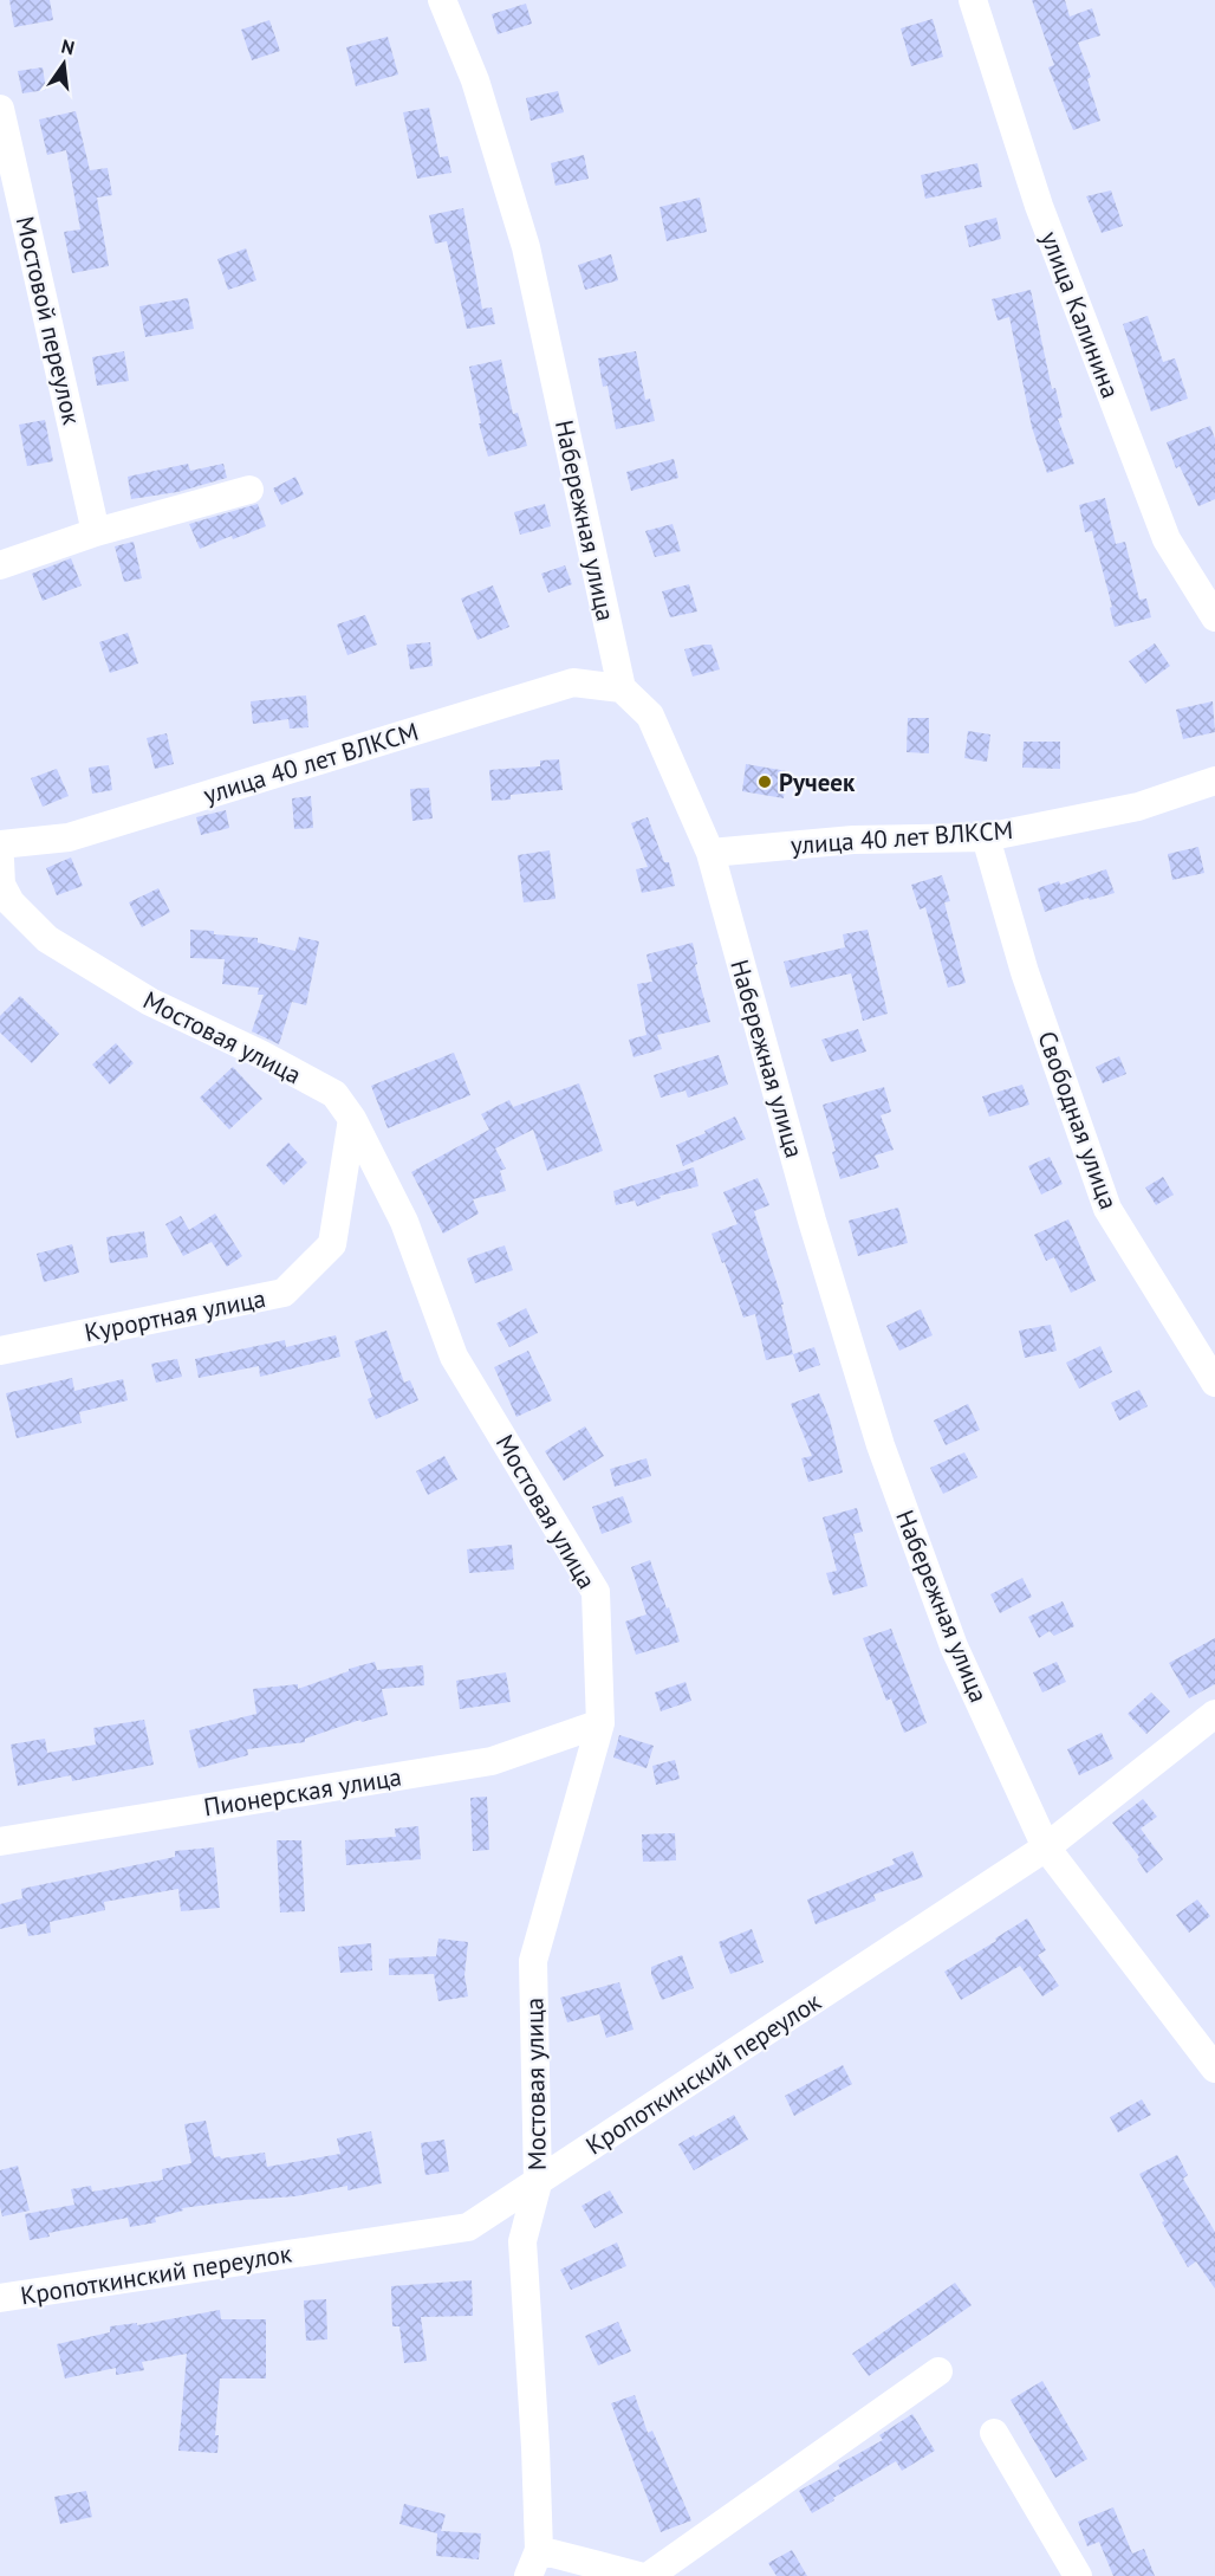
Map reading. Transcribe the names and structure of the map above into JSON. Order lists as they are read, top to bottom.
{
  "streets": {
    "street": [
      "улица Калинина",
      "Мостовой переулок",
      "Набережная улица",
      "улица 40 лет ВЛКСМ",
      "Мостовая улица",
      "Свободная улица",
      "Курортная улица",
      "Пионерская улица",
      "Кропоткинский переулок"
    ]
  },
  "crossings": [
    ["Набережная улица", "улица 40 лет ВЛКСМ"],
    ["Набережная улица", "Кропоткинский переулок"],
    ["улица 40 лет ВЛКСМ", "Свободная улица"],
    ["Мостовая улица", "Курортная улица"],
    ["Мостовая улица", "Пионерская улица"],
    ["Мостовая улица", "Кропоткинский переулок"]
  ],
  "places": ["Ручеек"],
  "north": "top"
}
